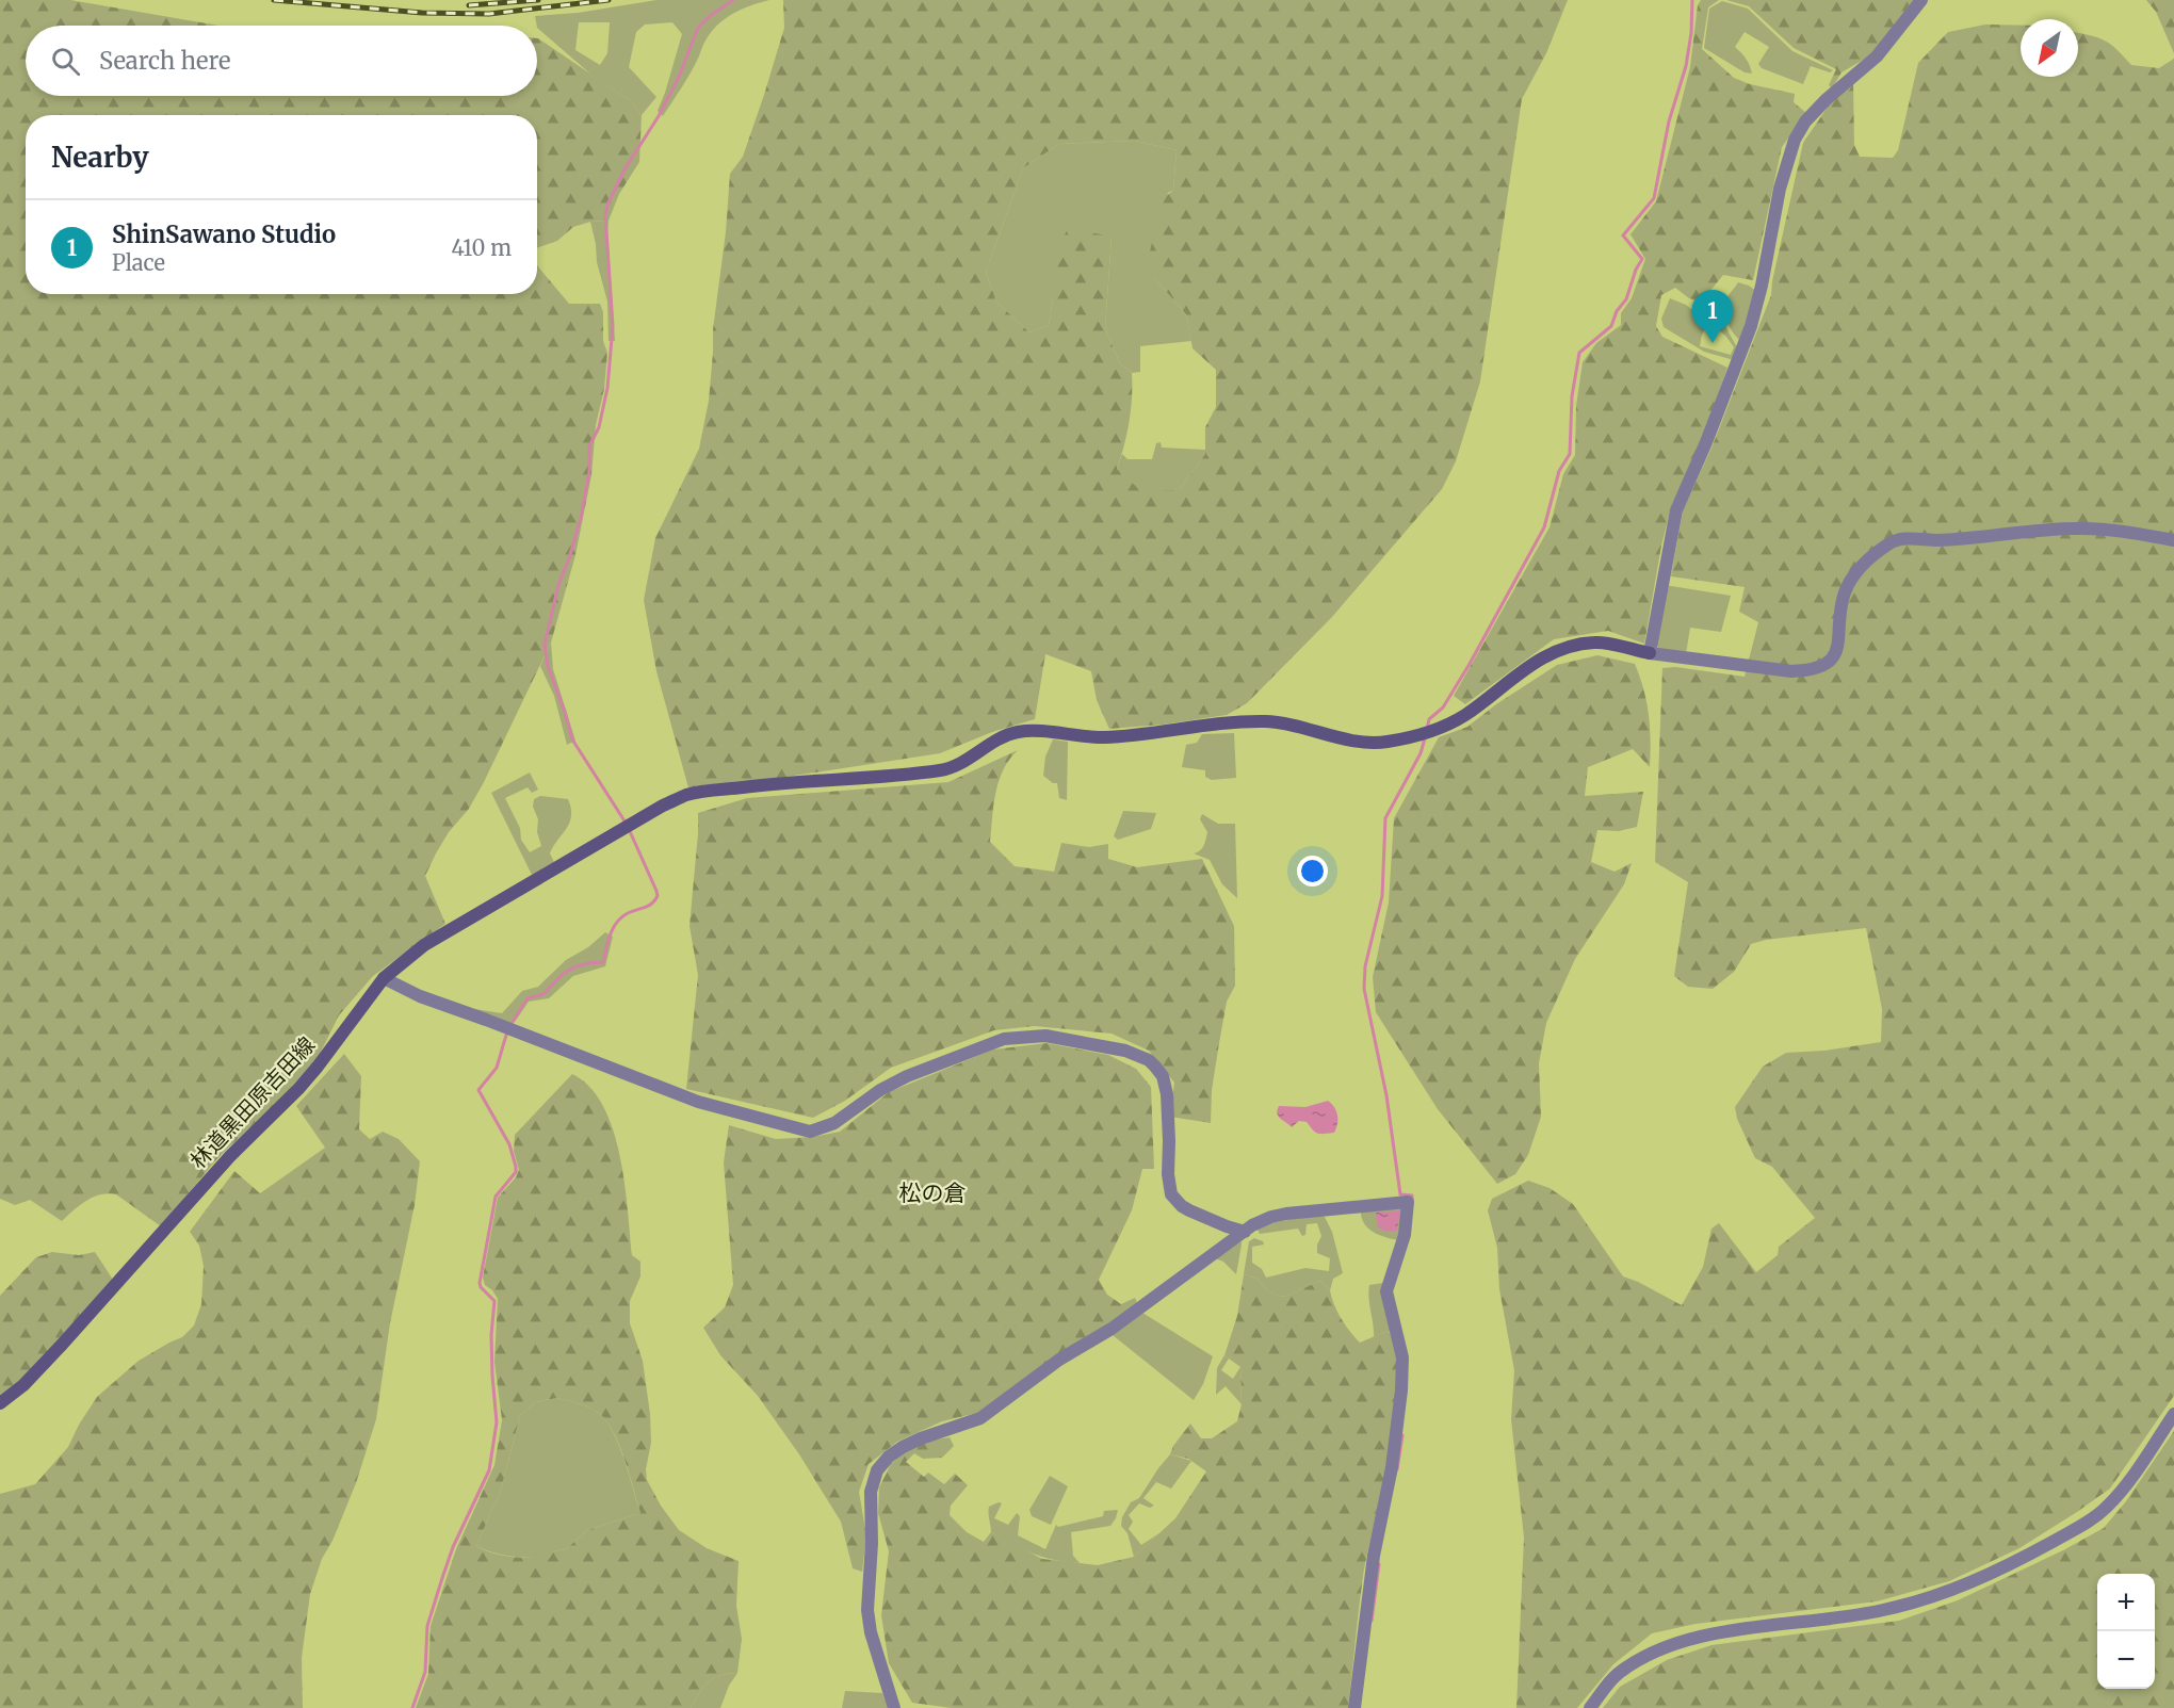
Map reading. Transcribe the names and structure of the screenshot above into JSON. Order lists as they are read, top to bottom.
{
  "streets": {
    "street": ["林道黒田原吉田線"]
  },
  "districts": ["松の倉"],
  "north": "bottom left",
  "page": {
    "search": "Search here",
    "heading": "Nearby",
    "list": [
      {
        "mark": "1",
        "name": "ShinSawano Studio",
        "note": "Place",
        "value": "410 m"
      }
    ],
    "pins": "1",
    "map_buttons": ["+", "−"]
  }
}
